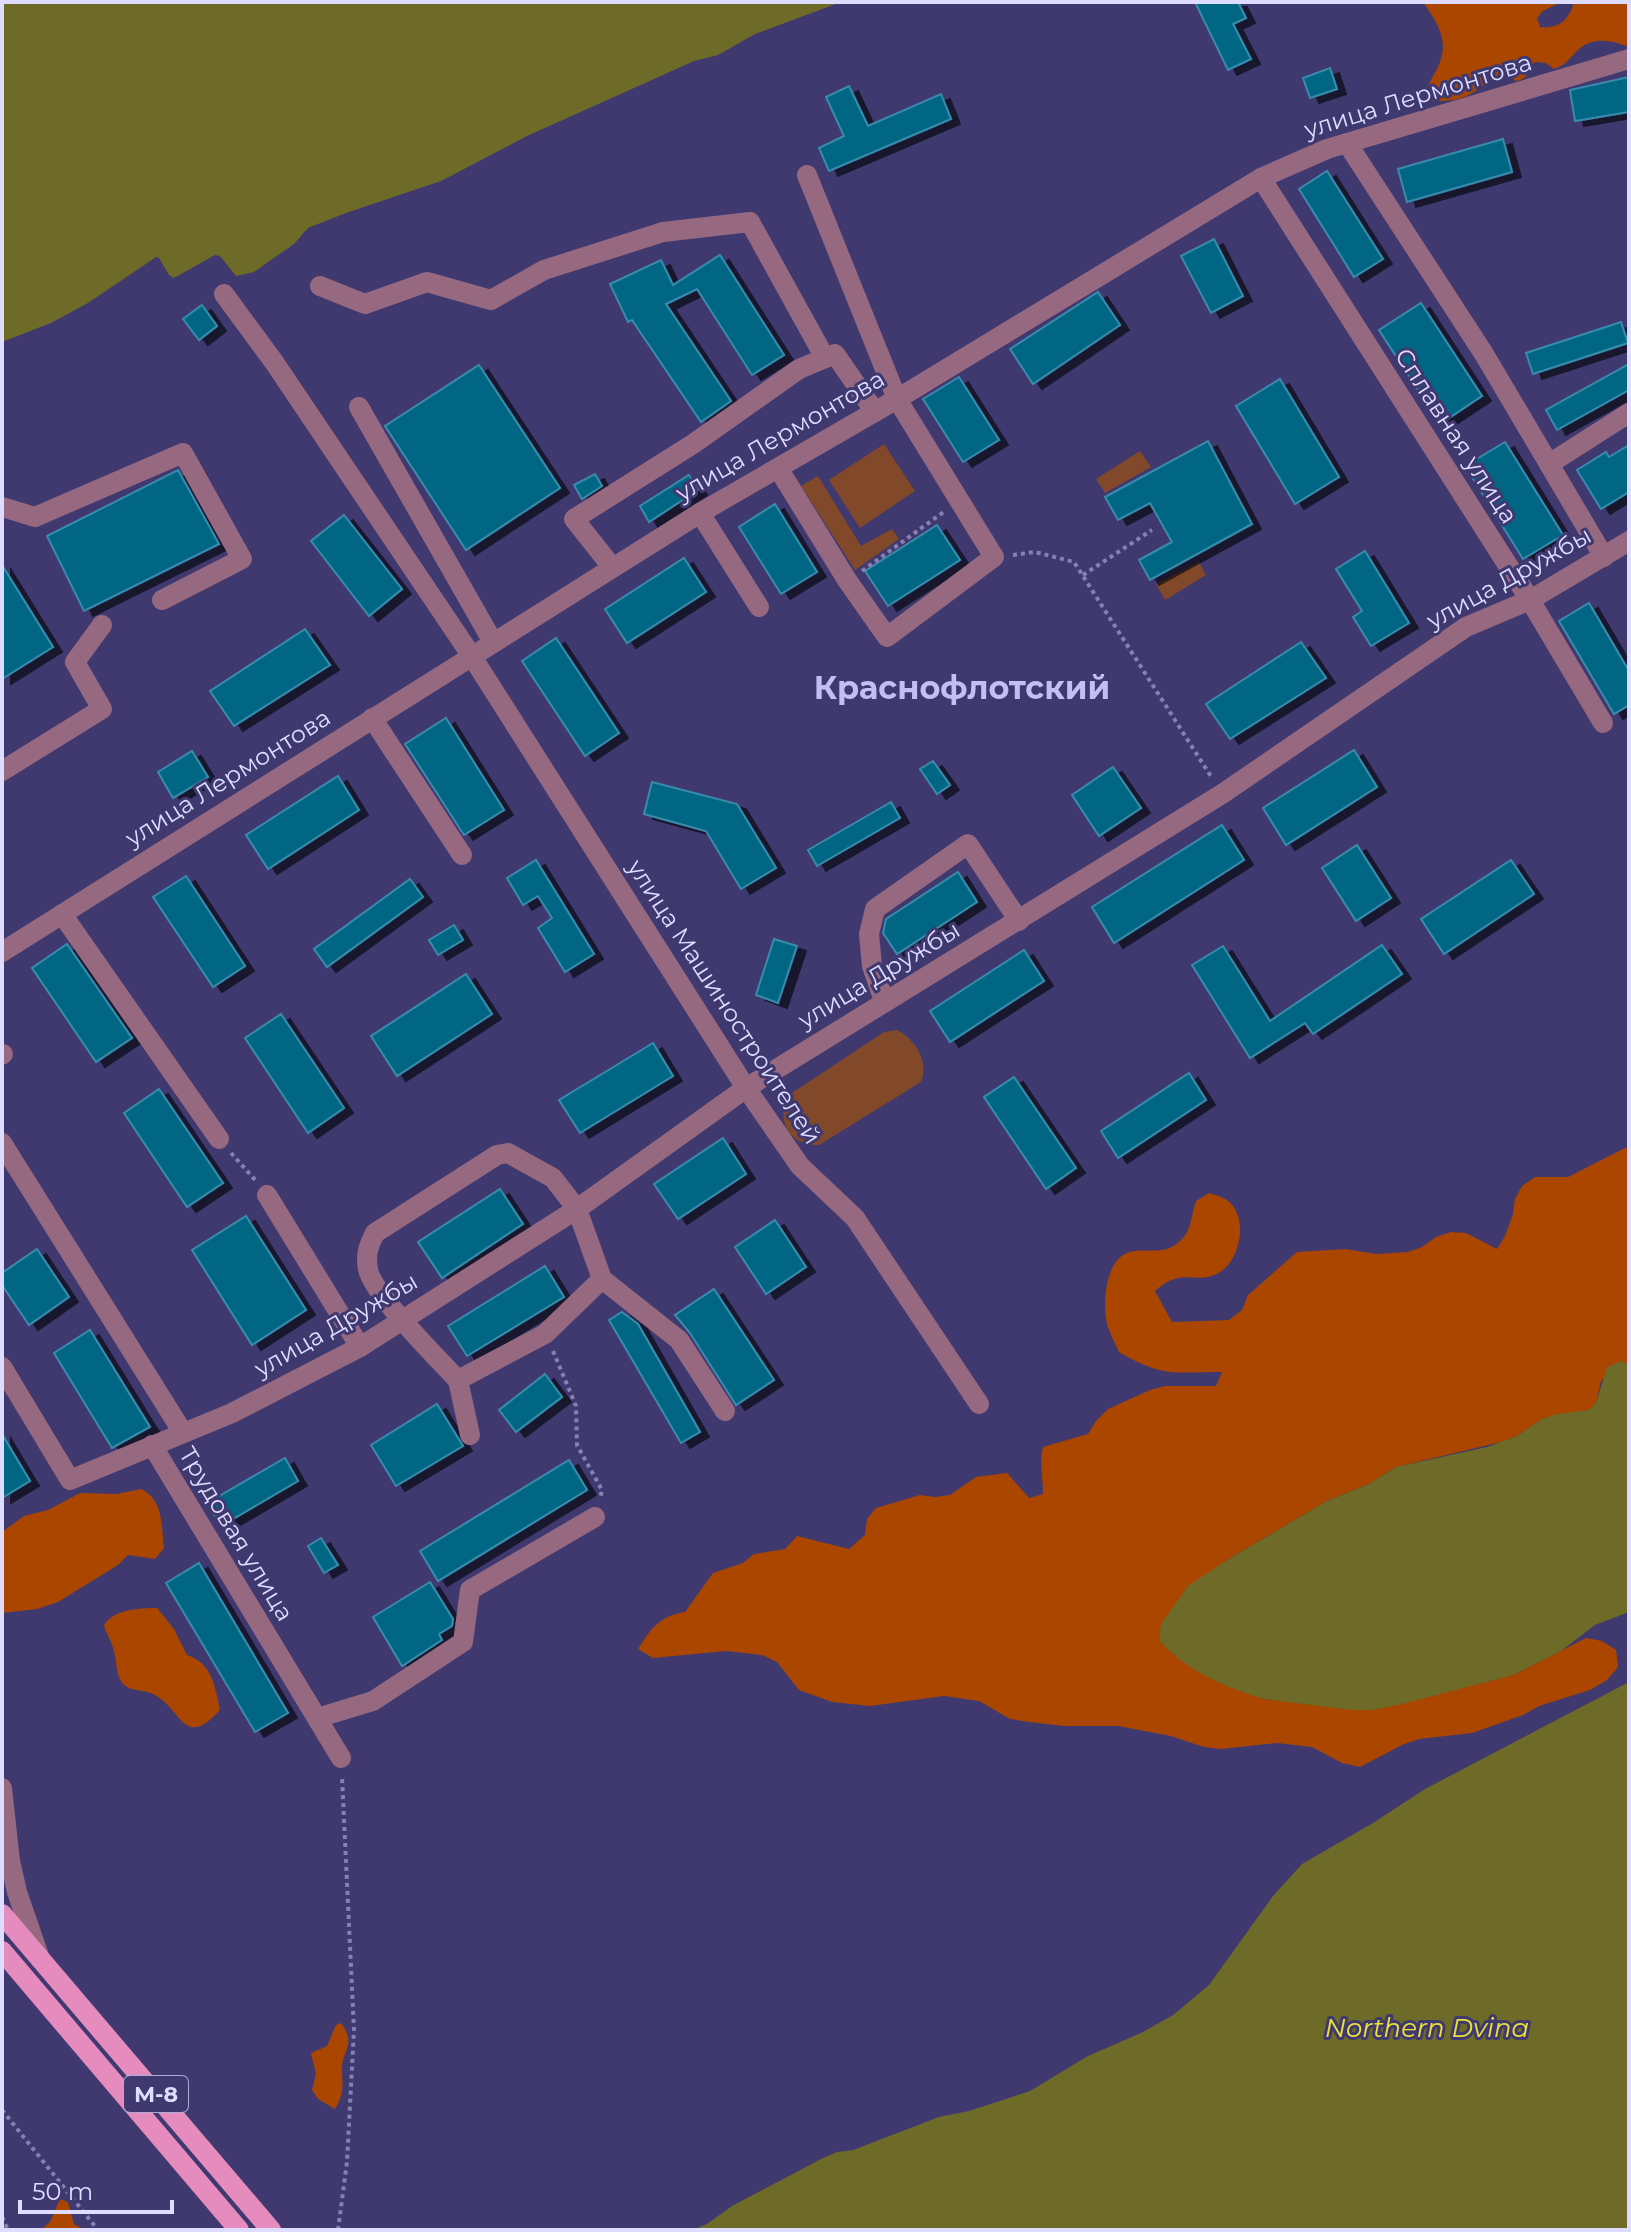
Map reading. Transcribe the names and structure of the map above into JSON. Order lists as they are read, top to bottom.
{
  "streets": {
    "main road": ["М-8"],
    "street": [
      "улица Лермонтова",
      "Сплавная улица",
      "улица Дружбы",
      "улица Машиностроителей",
      "Трудовая улица"
    ]
  },
  "crossings": [
    ["улица Лермонтова", "Сплавная улица"],
    ["улица Лермонтова", "улица Машиностроителей"],
    ["Сплавная улица", "улица Дружбы"],
    ["улица Дружбы", "улица Машиностроителей"],
    ["улица Дружбы", "Трудовая улица"]
  ],
  "districts": ["Краснофлотский"],
  "water": ["Northern Dvina"],
  "scale_bar": "50 m"
}
